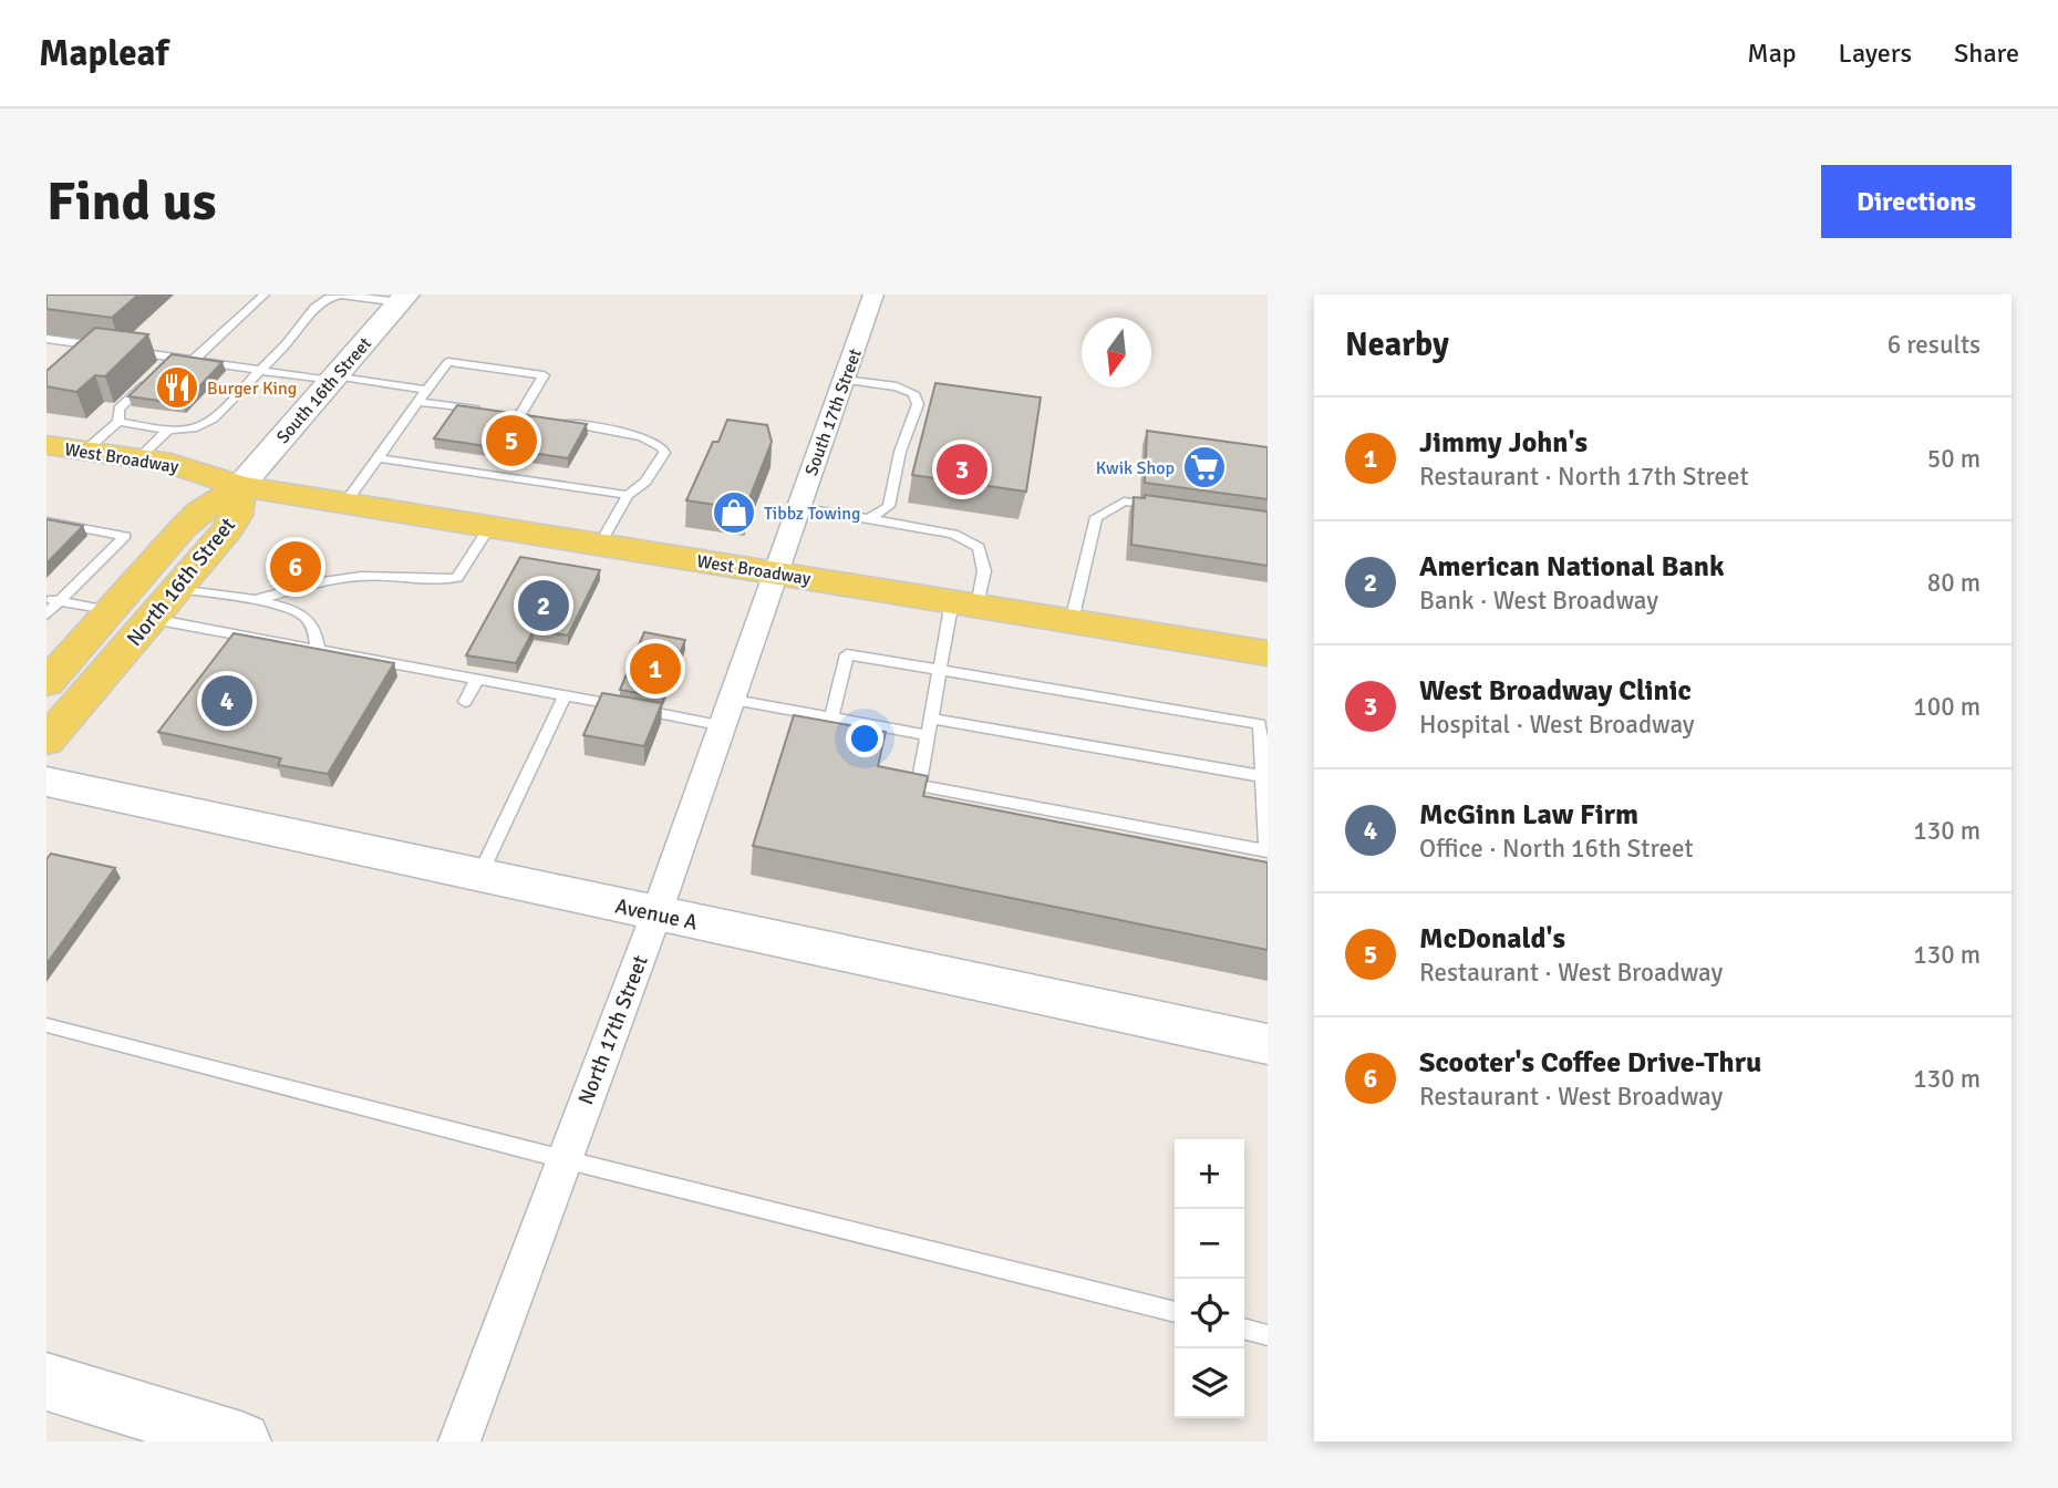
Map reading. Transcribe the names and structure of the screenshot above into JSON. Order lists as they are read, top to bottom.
{
  "streets": {
    "main road": ["West Broadway", "North 16th Street"],
    "street": [
      "South 16th Street",
      "South 17th Street",
      "Avenue A",
      "North 17th Street"
    ]
  },
  "crossings": [
    ["South 16th Street", "West Broadway"],
    ["South 16th Street", "North 16th Street"],
    ["South 17th Street", "West Broadway"],
    ["South 17th Street", "North 17th Street"],
    ["West Broadway", "North 16th Street"],
    ["West Broadway", "North 17th Street"],
    ["Avenue A", "North 17th Street"]
  ],
  "places": {
    "restaurant": ["Burger King"],
    "supermarket": ["Kwik Shop"],
    "shop": ["Tibbz Towing"]
  },
  "north": "bottom",
  "page": {
    "header": "Mapleaf",
    "nav": ["Map", "Layers", "Share"],
    "buttons": "Directions",
    "title": "Find us",
    "heading": ["Nearby", "6 results"],
    "list": [
      {
        "mark": "1",
        "name": "Jimmy John's",
        "note": "Restaurant · North 17th Street",
        "value": "50 m"
      },
      {
        "mark": "2",
        "name": "American National Bank",
        "note": "Bank · West Broadway",
        "value": "80 m"
      },
      {
        "mark": "3",
        "name": "West Broadway Clinic",
        "note": "Hospital · West Broadway",
        "value": "100 m"
      },
      {
        "mark": "4",
        "name": "McGinn Law Firm",
        "note": "Office · North 16th Street",
        "value": "130 m"
      },
      {
        "mark": "5",
        "name": "McDonald's",
        "note": "Restaurant · West Broadway",
        "value": "130 m"
      },
      {
        "mark": "6",
        "name": "Scooter's Coffee Drive-Thru",
        "note": "Restaurant · West Broadway",
        "value": "130 m"
      }
    ],
    "pins": [
      "5",
      "3",
      "6",
      "2",
      "1",
      "4"
    ],
    "map_buttons": ["+", "−"]
  }
}
